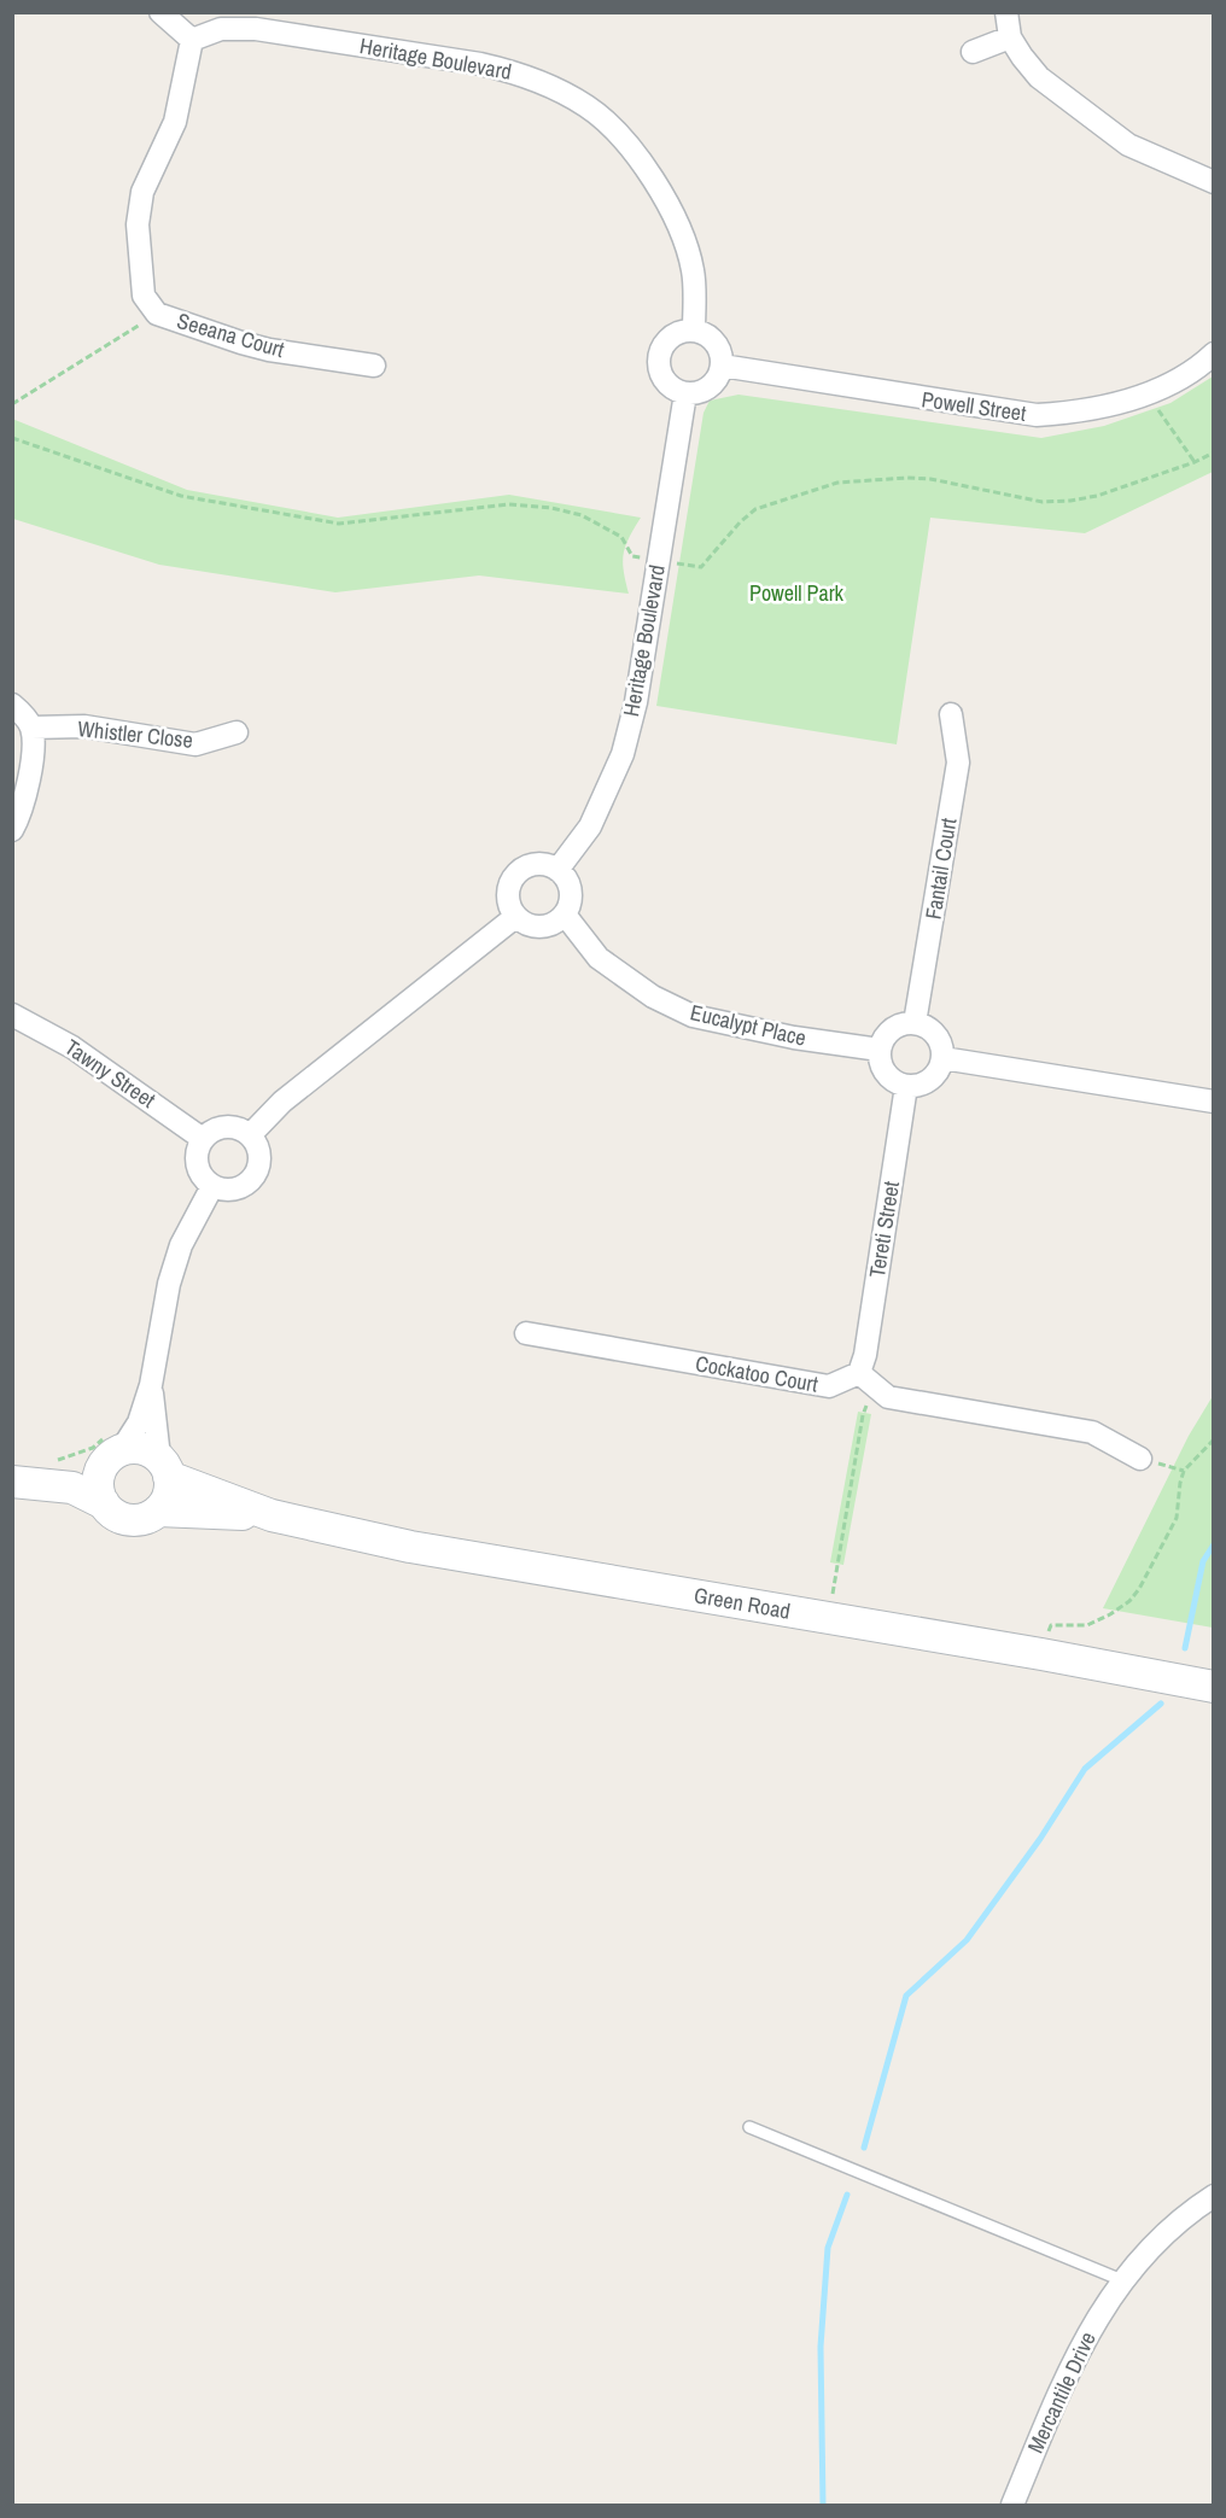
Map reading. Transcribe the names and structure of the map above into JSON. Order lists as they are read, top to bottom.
{
  "streets": {
    "street": [
      "Heritage Boulevard",
      "Seeana Court",
      "Powell Street",
      "Whistler Close",
      "Fantail Court",
      "Eucalypt Place",
      "Tawny Street",
      "Tereti Street",
      "Cockatoo Court",
      "Green Road",
      "Mercantile Drive"
    ]
  },
  "crossings": [
    ["Heritage Boulevard", "Seeana Court"],
    ["Heritage Boulevard", "Powell Street"],
    ["Heritage Boulevard", "Eucalypt Place"],
    ["Fantail Court", "Eucalypt Place"],
    ["Fantail Court", "Tereti Street"],
    ["Eucalypt Place", "Tereti Street"],
    ["Tereti Street", "Cockatoo Court"]
  ],
  "parks": ["Powell Park"]
}
